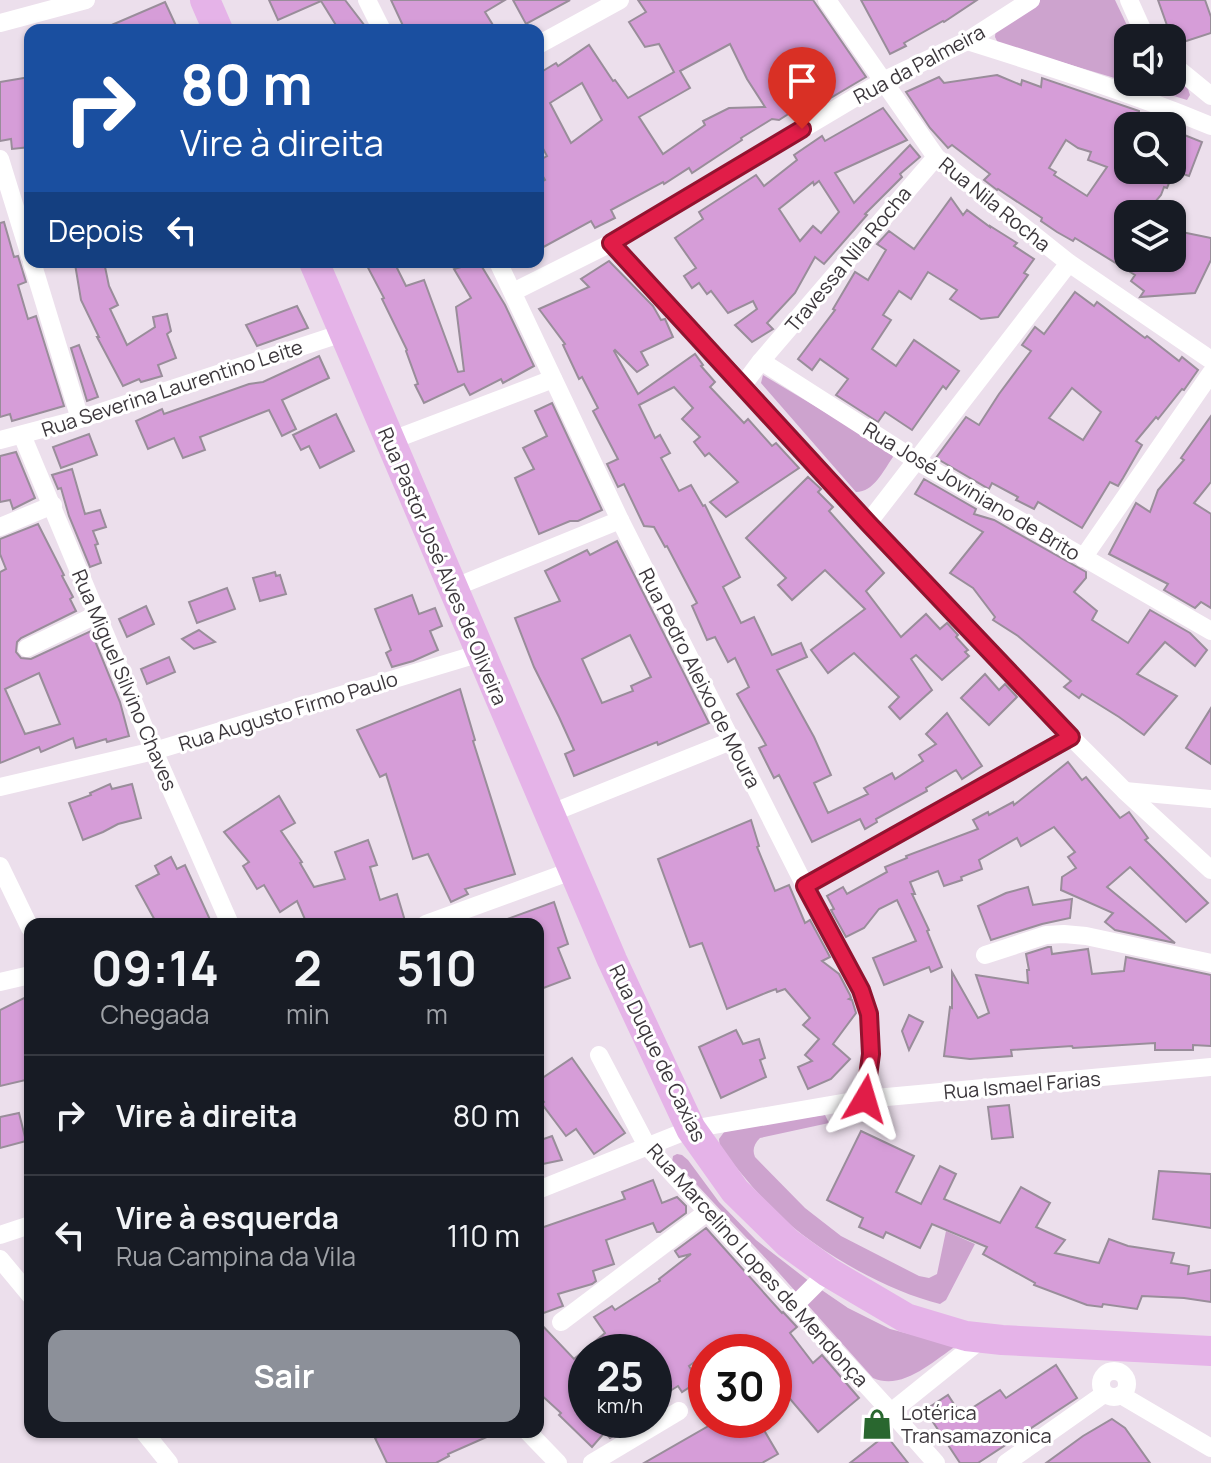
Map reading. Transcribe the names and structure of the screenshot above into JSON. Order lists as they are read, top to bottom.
{
  "streets": {
    "main road": ["Rua Pastor José Alves de Oliveira", "Rua Duque de Caxias"],
    "street": [
      "Rua da Palmeira",
      "Rua Nila Rocha",
      "Travessa Nila Rocha",
      "Rua Severina Laurentino Leite",
      "Rua José Joviniano de Brito",
      "Rua Pedro Aleixo de Moura",
      "Rua Miguel Silvino Chaves",
      "Rua Augusto Firmo Paulo",
      "Rua Ismael Farias",
      "Rua Marcelino Lopes de Mendonça"
    ]
  },
  "crossings": [
    ["Rua da Palmeira", "Rua Nila Rocha"],
    ["Rua da Palmeira", "Rua Pedro Aleixo de Moura"],
    ["Rua Nila Rocha", "Travessa Nila Rocha"],
    ["Travessa Nila Rocha", "Rua José Joviniano de Brito"],
    ["Rua Severina Laurentino Leite", "Rua Pastor José Alves de Oliveira"],
    ["Rua Severina Laurentino Leite", "Rua Miguel Silvino Chaves"],
    ["Rua Pastor José Alves de Oliveira", "Rua Augusto Firmo Paulo"],
    ["Rua Pastor José Alves de Oliveira", "Rua Duque de Caxias"],
    ["Rua Pedro Aleixo de Moura", "Rua Ismael Farias"],
    ["Rua Miguel Silvino Chaves", "Rua Augusto Firmo Paulo"],
    ["Rua Duque de Caxias", "Rua Ismael Farias"],
    ["Rua Ismael Farias", "Rua Marcelino Lopes de Mendonça"]
  ],
  "places": {
    "shop": ["Lotérica Transamazonica"]
  },
  "page": {
    "turn": ["80 m", "Vire à direita"],
    "then": "Depois",
    "eta": [
      "09:14",
      "Chegada",
      "2",
      "min",
      "510",
      "m"
    ],
    "list": [
      {
        "name": "Vire à direita",
        "value": "80 m"
      },
      {
        "name": "Vire à esquerda",
        "note": "Rua Campina da Vila",
        "value": "110 m"
      }
    ],
    "buttons": "Sair",
    "speed": "25 km/h",
    "limit": "30"
  }
}
